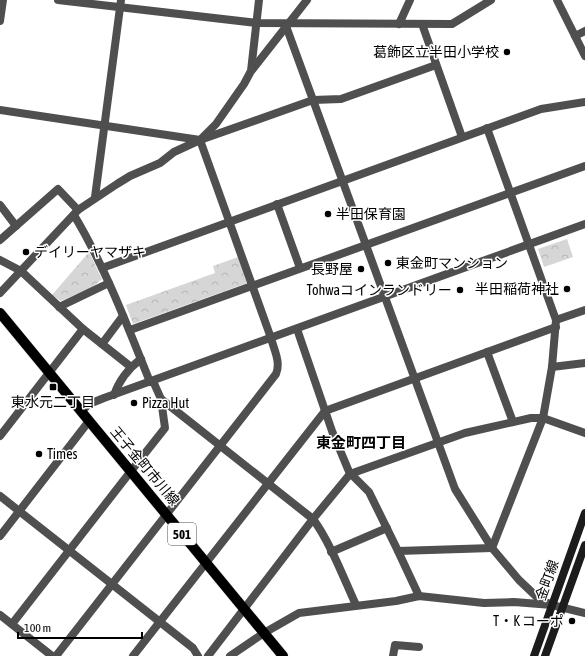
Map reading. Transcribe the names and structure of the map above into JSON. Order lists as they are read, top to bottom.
{
  "streets": {
    "main road": ["王子金町市川線", "501", "金町線"]
  },
  "districts": ["東金町四丁目"],
  "places": {
    "other": [
      "葛飾区立半田小学校",
      "半田保育園",
      "デイリーヤマザキ",
      "東金町マンション",
      "長野屋",
      "半田稲荷神社",
      "Tohwaコインランドリー",
      "Pizza Hut",
      "Times",
      "T・K コーポ"
    ],
    "transit": ["東水元二丁目"]
  },
  "scale_bar": "100 m"
}
